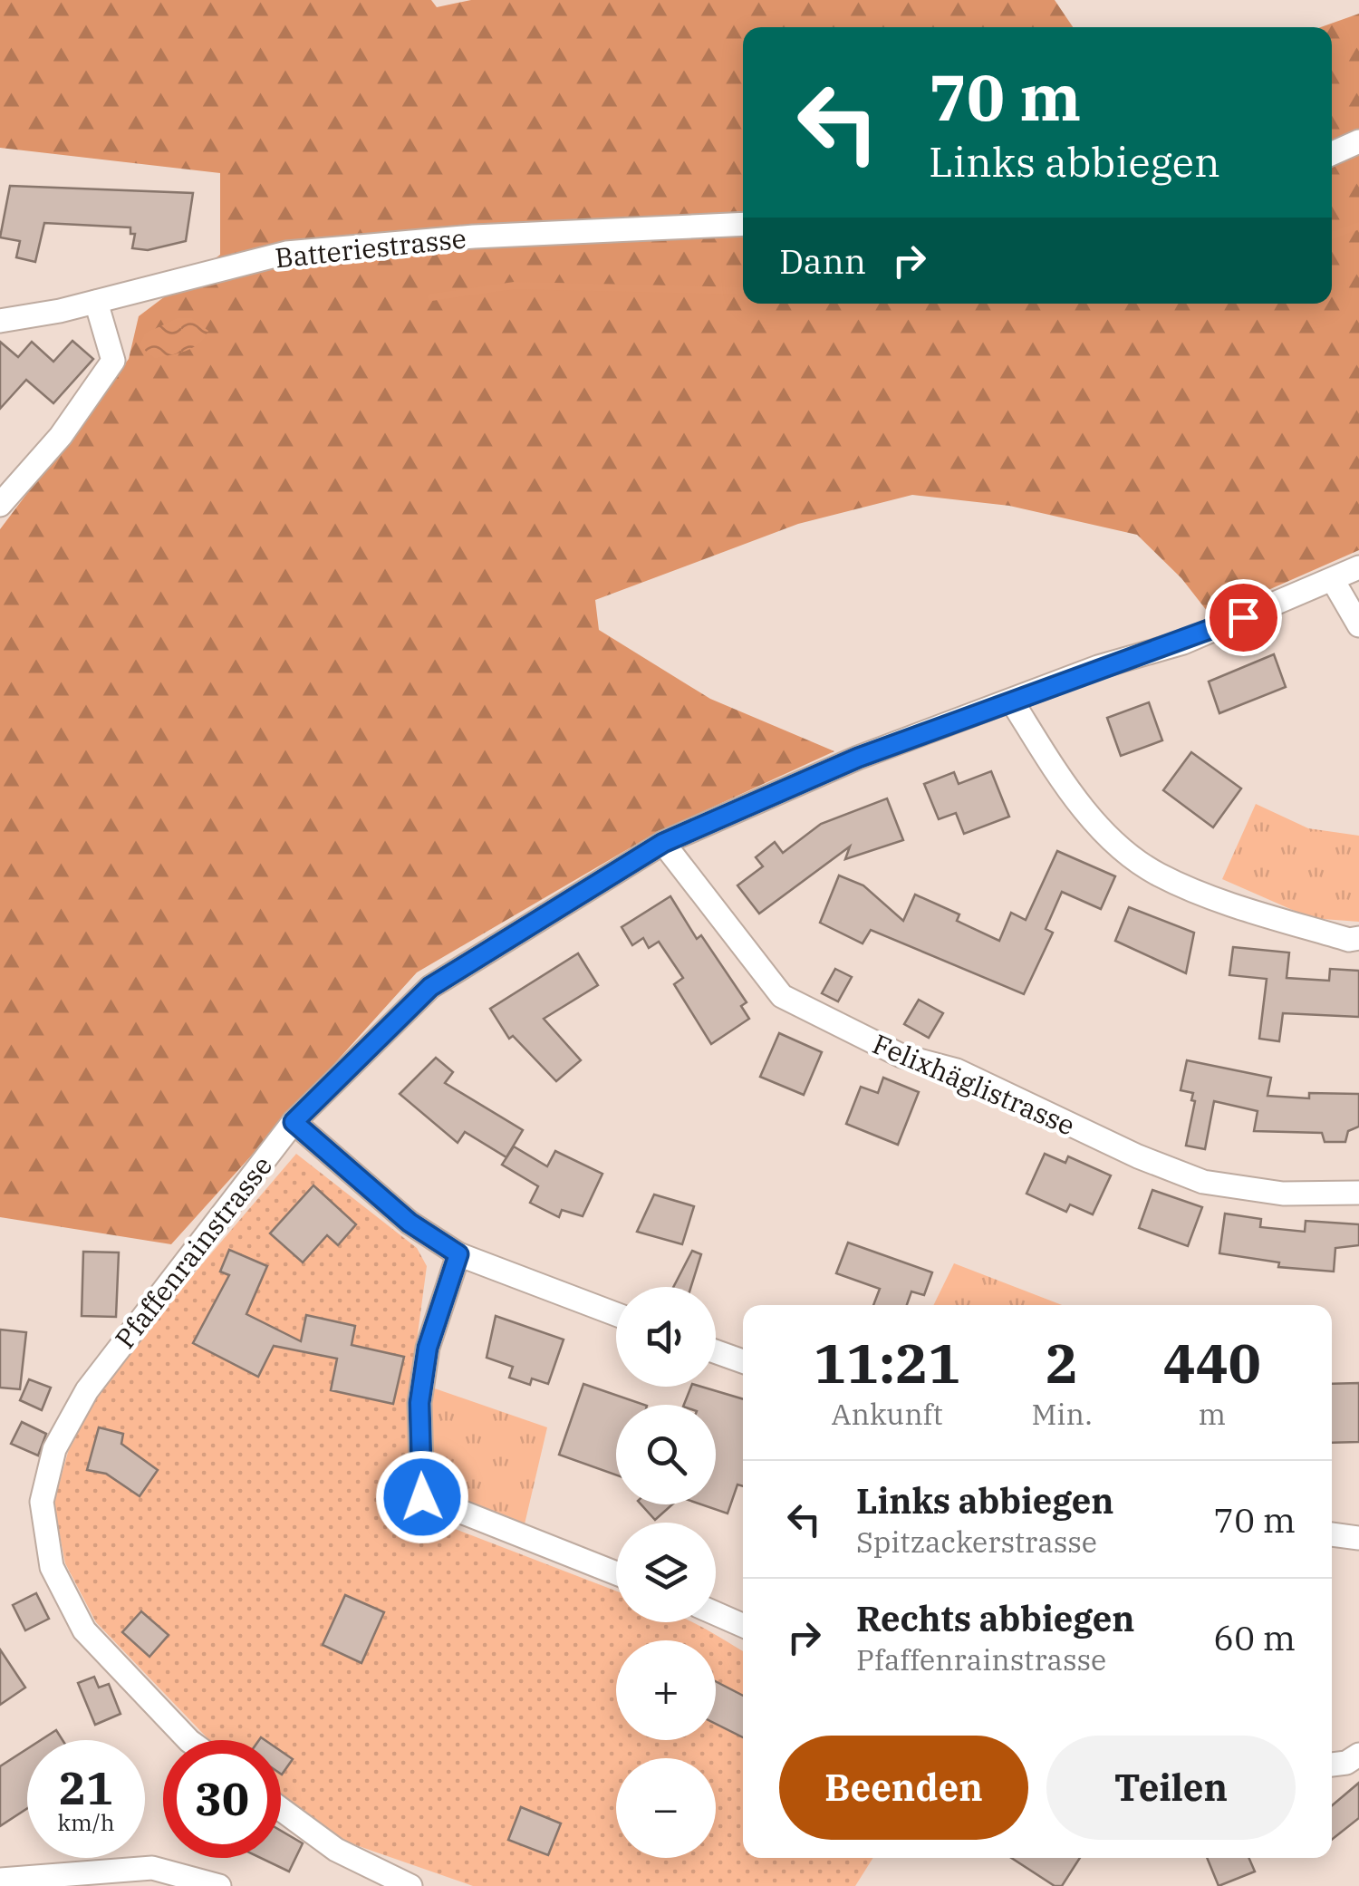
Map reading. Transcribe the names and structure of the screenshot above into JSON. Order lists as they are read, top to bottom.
{
  "streets": {
    "street": ["Batteriestrasse", "Felixhäglistrasse", "Pfaffenrainstrasse"]
  },
  "crossings": [
    ["Felixhäglistrasse", "Pfaffenrainstrasse"]
  ],
  "page": {
    "turn": ["70 m", "Links abbiegen"],
    "then": "Dann",
    "map_buttons": ["+", "−"],
    "eta": [
      "11:21",
      "Ankunft",
      "2",
      "Min.",
      "440",
      "m"
    ],
    "list": [
      {
        "name": "Links abbiegen",
        "note": "Spitzackerstrasse",
        "value": "70 m"
      },
      {
        "name": "Rechts abbiegen",
        "note": "Pfaffenrainstrasse",
        "value": "60 m"
      }
    ],
    "buttons": ["Beenden", "Teilen"],
    "speed": "21 km/h",
    "limit": "30"
  }
}
